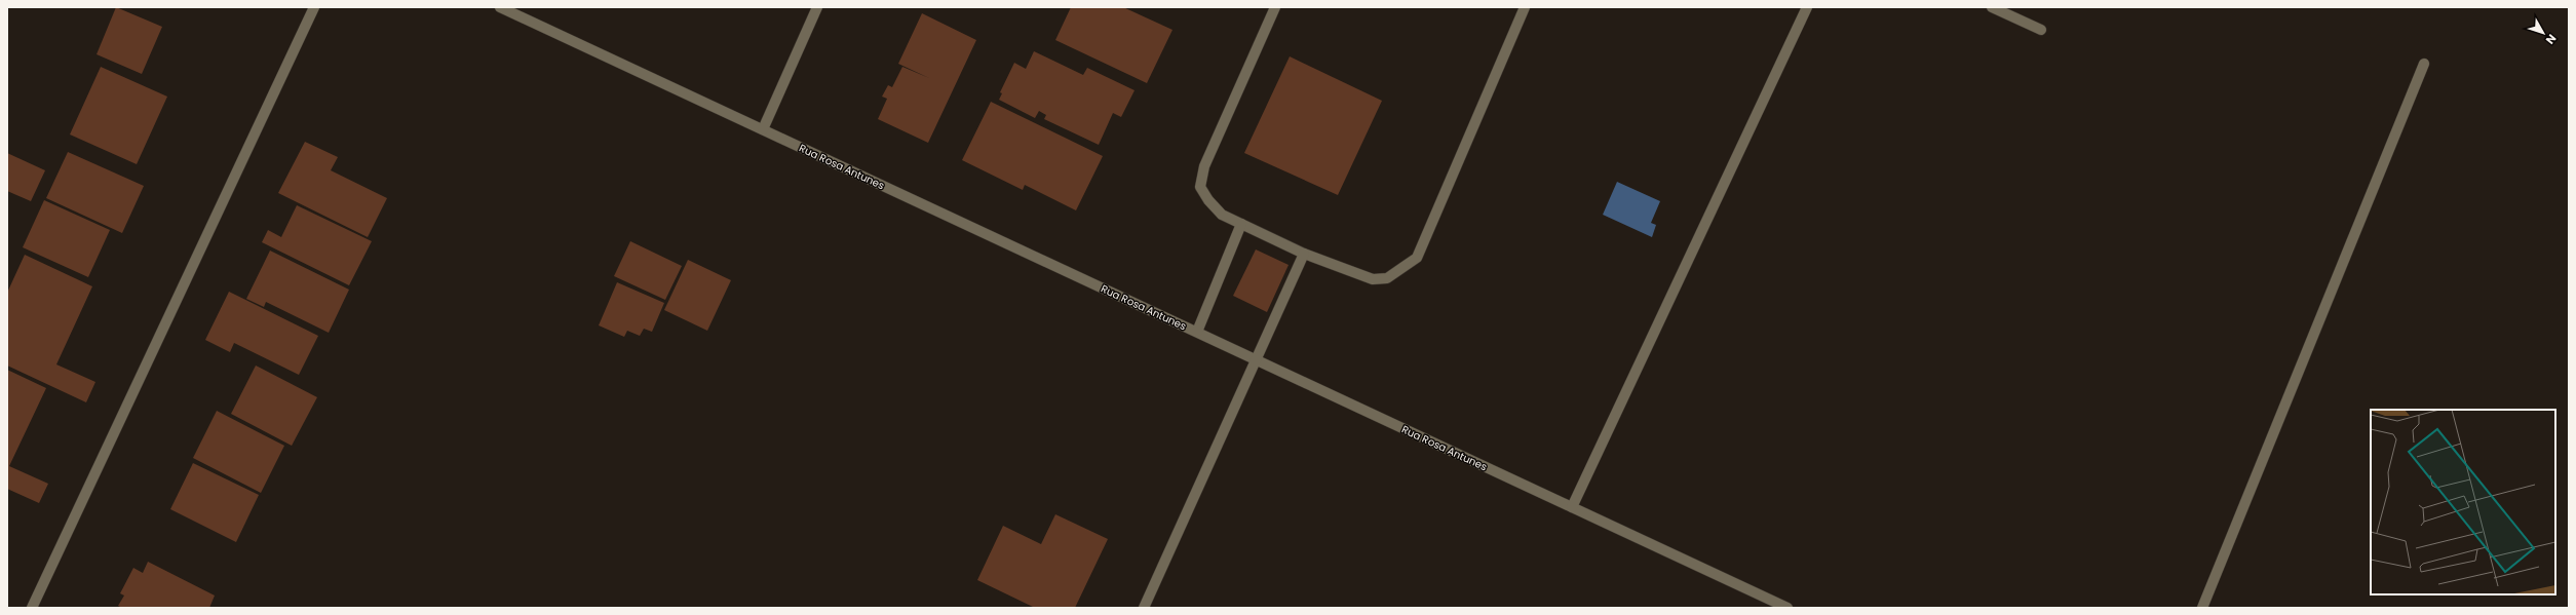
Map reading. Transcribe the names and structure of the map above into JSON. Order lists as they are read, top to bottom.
{
  "streets": {
    "street": ["Rua Rosa Antunes"]
  },
  "north": "bottom right"
}
